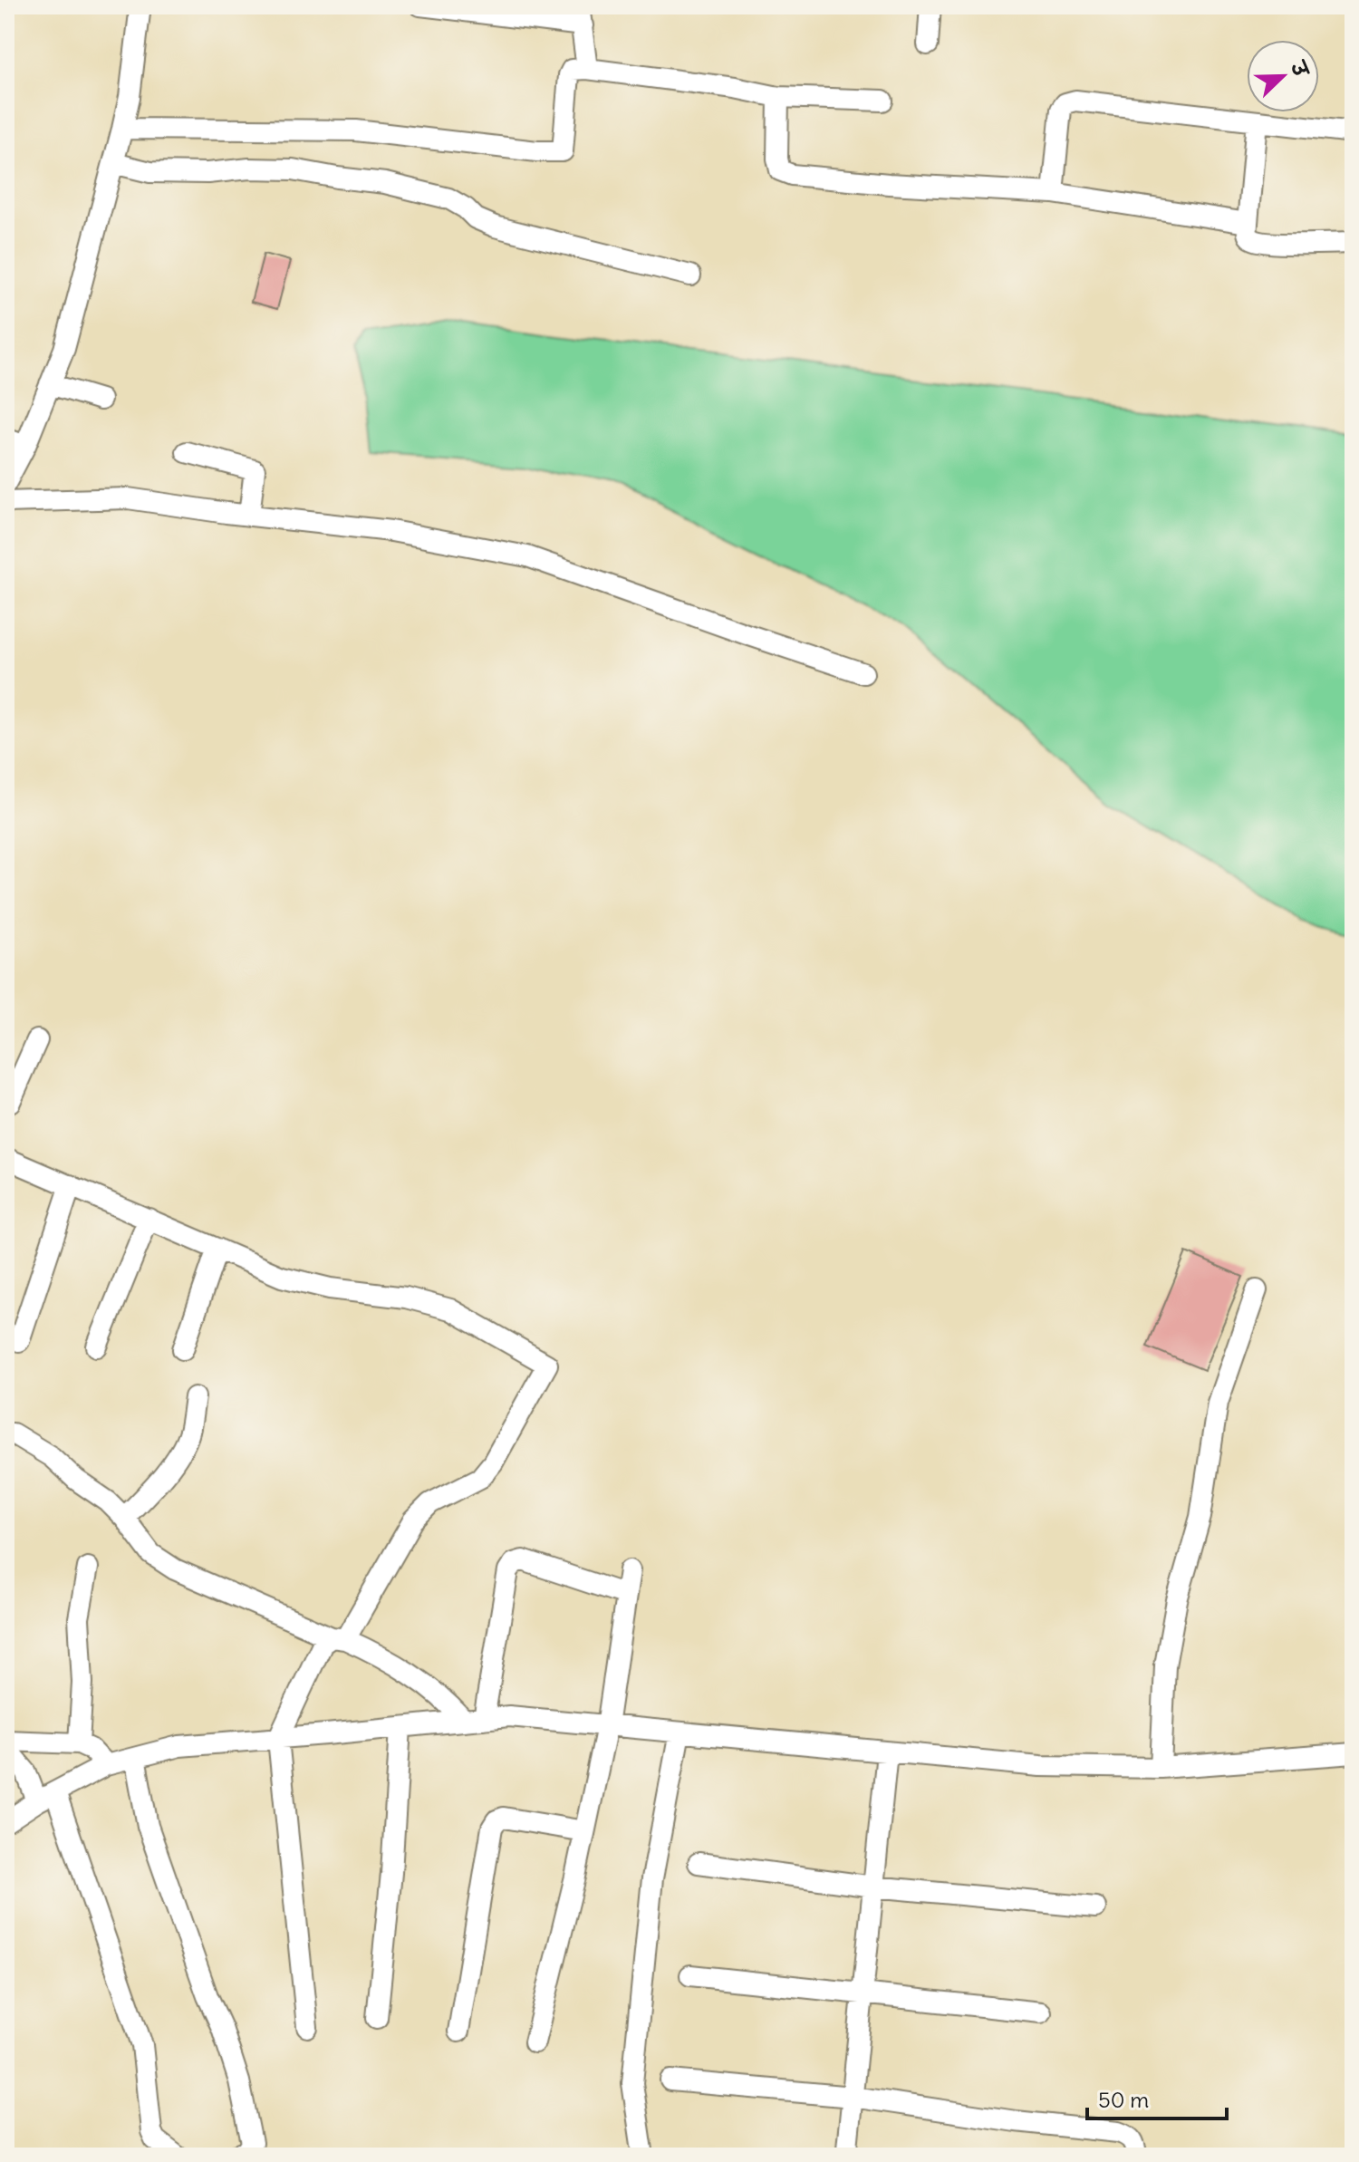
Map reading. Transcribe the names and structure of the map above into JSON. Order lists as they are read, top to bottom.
{
  "scale_bar": "50 m",
  "north": "top right"
}
